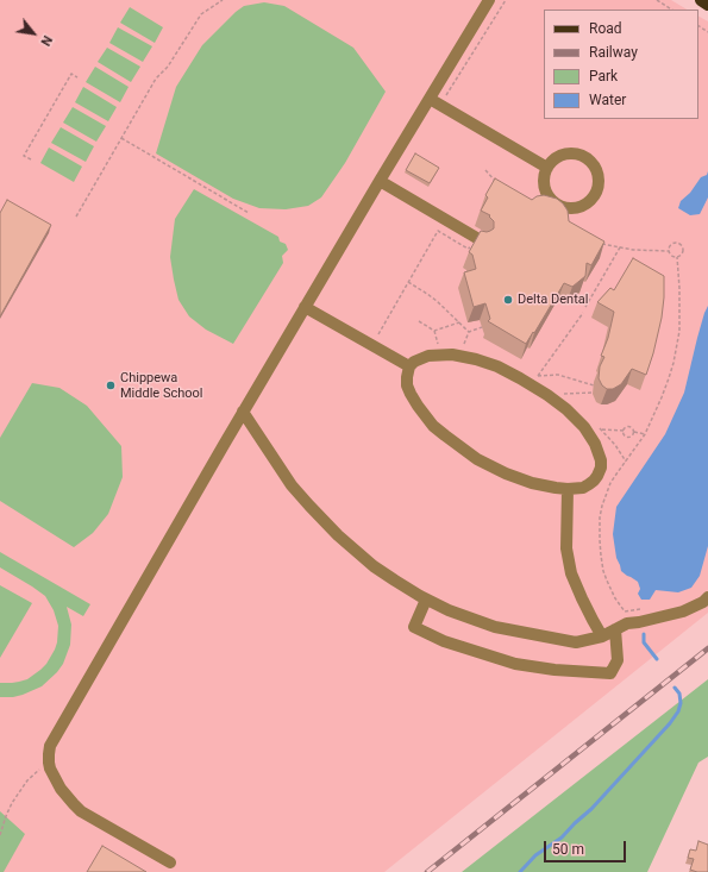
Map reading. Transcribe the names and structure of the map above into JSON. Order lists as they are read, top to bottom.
{
  "places": ["Delta Dental", "Chippewa Middle School"],
  "legend": [
    "Road",
    "Railway",
    "Park",
    "Water"
  ],
  "scale_bar": "50 m",
  "north": "bottom right"
}
